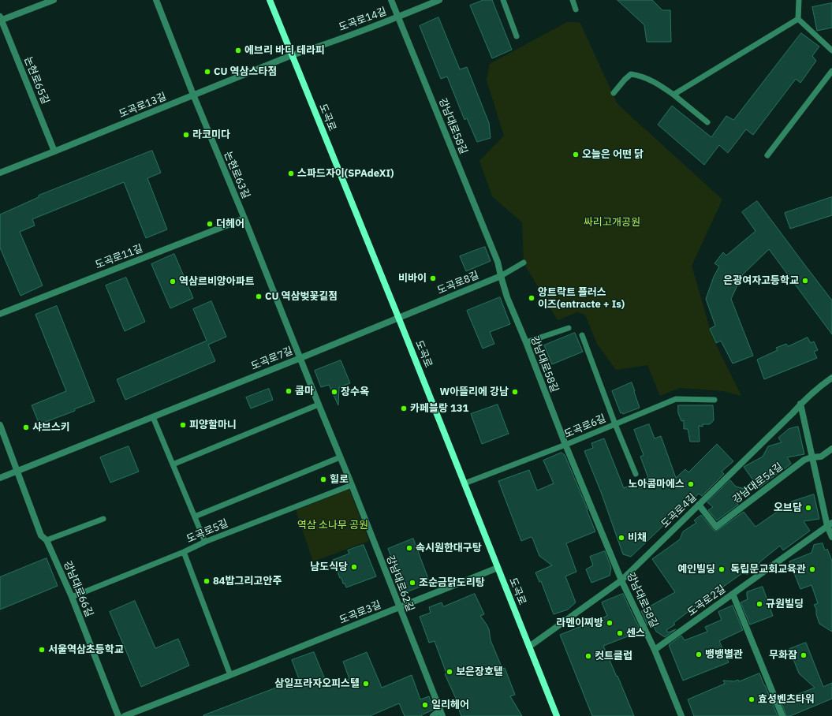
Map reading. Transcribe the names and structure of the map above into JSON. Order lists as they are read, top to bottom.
{
  "streets": {
    "main road": ["도곡로"],
    "street": [
      "도곡로14길",
      "논현로65길",
      "도곡로13길",
      "강남대로58길",
      "논현로63길",
      "도곡로11길",
      "도곡로8길",
      "도곡로7길",
      "강남대로54길",
      "도곡로4길",
      "강남대로62길",
      "강남대로66길",
      "도곡로2길",
      "도곡로3길"
    ],
    "lane": ["도곡로6길", "도곡로5길"]
  },
  "crossings": [
    ["도곡로14길", "도곡로13길"],
    ["도곡로14길", "도곡로"],
    ["도곡로14길", "강남대로58길"],
    ["논현로65길", "도곡로13길"],
    ["도곡로13길", "도곡로"],
    ["도곡로13길", "논현로63길"],
    ["도곡로", "도곡로8길"],
    ["도곡로", "도곡로7길"],
    ["도곡로", "도곡로6길"],
    ["도곡로", "도곡로4길"],
    ["도곡로", "도곡로3길"],
    ["강남대로58길", "도곡로8길"],
    ["강남대로58길", "도곡로6길"],
    ["강남대로58길", "도곡로4길"],
    ["강남대로58길", "도곡로2길"],
    ["논현로63길", "도곡로11길"],
    ["논현로63길", "도곡로7길"],
    ["논현로63길", "강남대로62길"],
    ["도곡로8길", "도곡로7길"],
    ["도곡로7길", "강남대로62길"],
    ["도곡로7길", "강남대로66길"],
    ["강남대로54길", "도곡로4길"],
    ["도곡로5길", "강남대로62길"],
    ["도곡로5길", "강남대로66길"],
    ["강남대로62길", "도곡로3길"]
  ],
  "parks": ["싸리고개공원", "역삼 소나무 공원"],
  "places": [
    "에브리 바디 테라피",
    "CU 역삼스타점",
    "라코미다",
    "오늘은 어떤 닭",
    "스파드자이(SPAdeXI)",
    "더헤어",
    "비바이",
    "은광여자고등학교",
    "역삼르비앙아파트",
    "CU 역삼벚꽃길점",
    "앙트락트 플러스 이즈(entracte + Is)",
    "콤마",
    "장수옥",
    "W아뜰리에 강남",
    "카페블랑 131",
    "피양할마니",
    "샤브스키",
    "힐로",
    "노아콤마에스",
    "오브담",
    "비채",
    "속시원한대구탕",
    "남도식당",
    "예인빌딩",
    "독립문교회교육관",
    "84밥그리고안주",
    "조순금닭도리탕",
    "규원빌딩",
    "라멘이찌방",
    "센스",
    "서울역삼초등학교",
    "뱅뱅별관",
    "무화잠",
    "컷트클럽",
    "보은장호텔",
    "삼일프라자오피스텔",
    "효성벤츠타워",
    "일리헤어"
  ]
}
